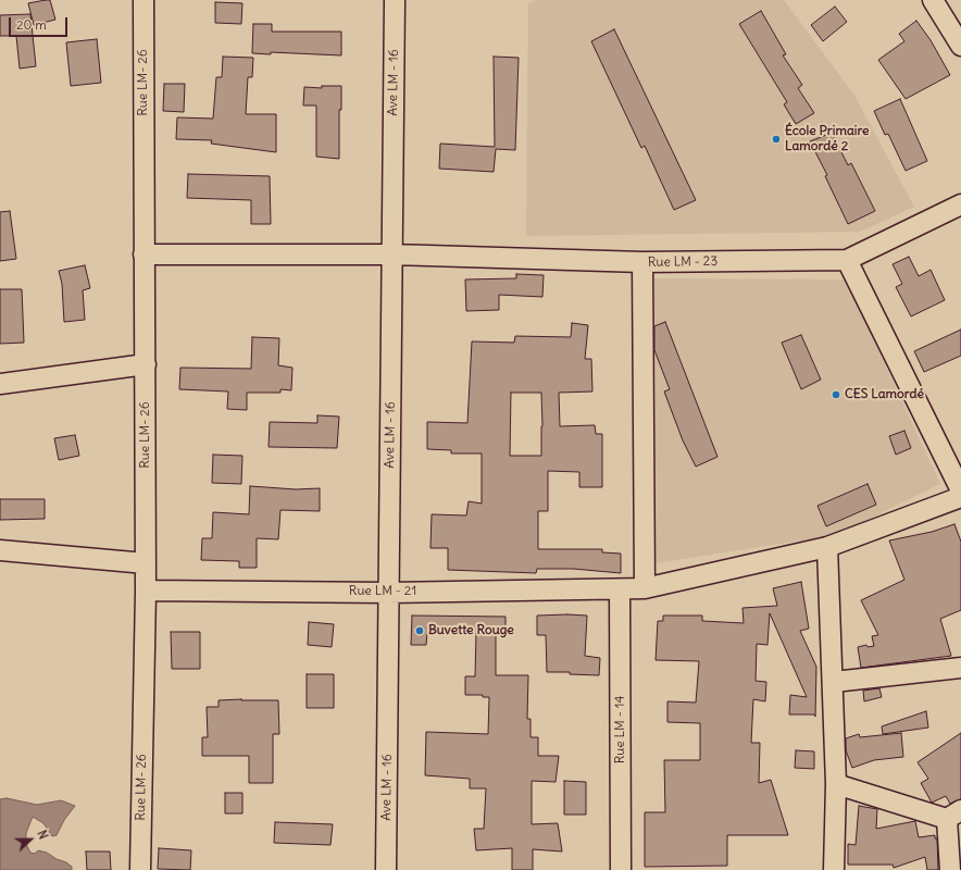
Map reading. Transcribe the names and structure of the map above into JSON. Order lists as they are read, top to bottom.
{
  "streets": {
    "street": [
      "Rue LM- 26",
      "Ave LM - 16",
      "Rue LM - 23",
      "Rue LM - 21",
      "Rue LM - 14"
    ]
  },
  "crossings": [
    ["Rue LM- 26", "Rue LM - 23"],
    ["Rue LM- 26", "Rue LM - 21"],
    ["Ave LM - 16", "Rue LM - 23"],
    ["Ave LM - 16", "Rue LM - 21"],
    ["Rue LM - 21", "Rue LM - 14"]
  ],
  "places": ["École Primaire Lamordé 2", "CES Lamordé", "Buvette Rouge"],
  "scale_bar": "20 m",
  "north": "right"
}
